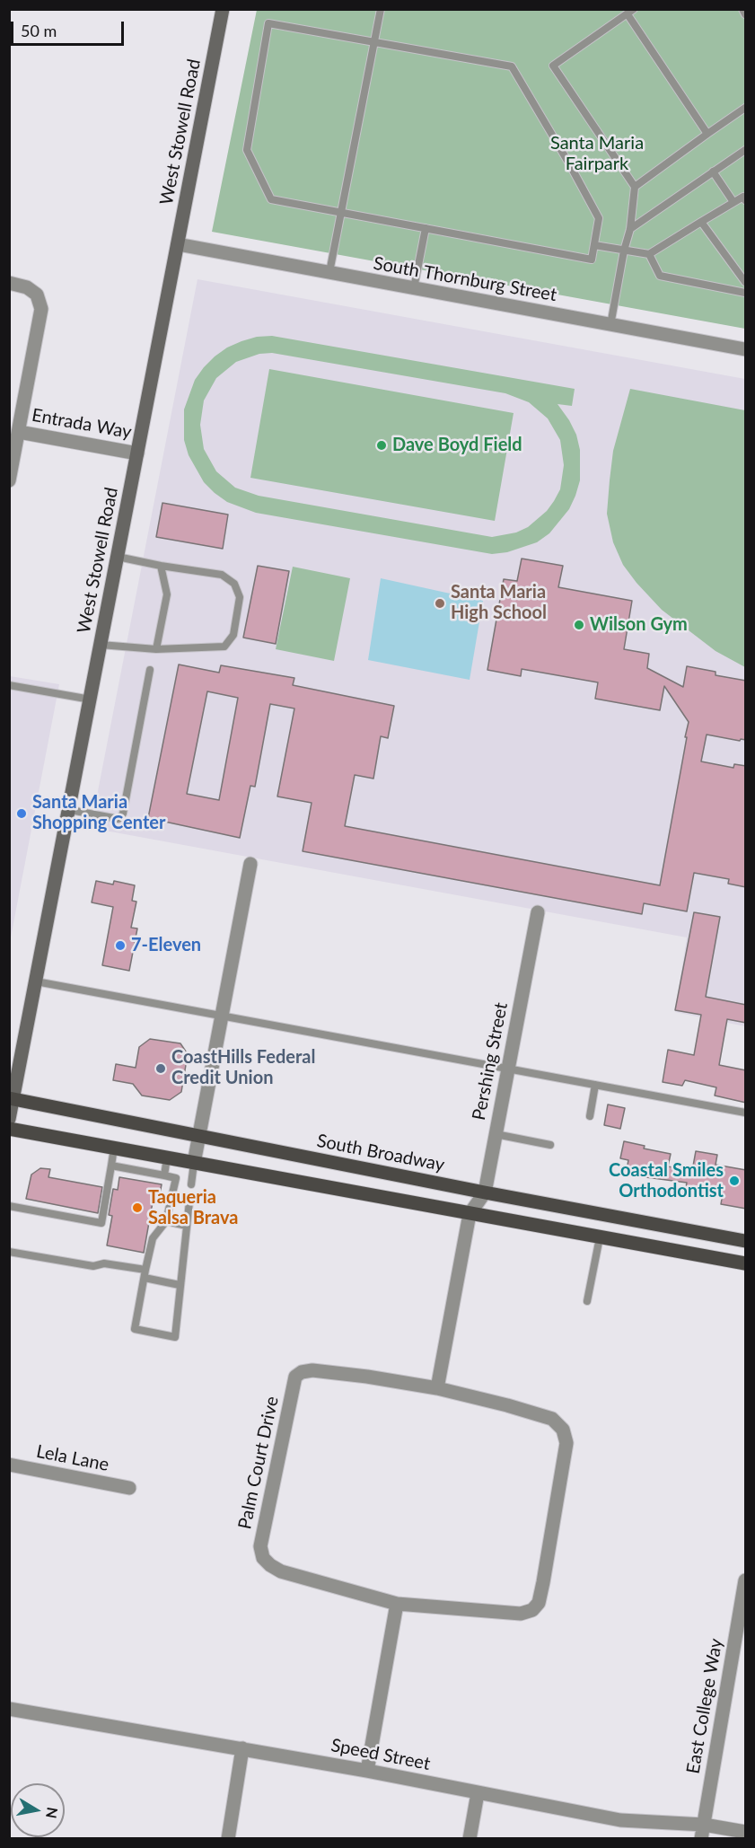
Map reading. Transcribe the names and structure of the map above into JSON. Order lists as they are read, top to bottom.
{
  "streets": {
    "main road": ["West Stowell Road", "South Broadway"],
    "street": [
      "South Thornburg Street",
      "Entrada Way",
      "Pershing Street",
      "Lela Lane",
      "Palm Court Drive",
      "East College Way",
      "Speed Street"
    ]
  },
  "crossings": [
    ["West Stowell Road", "South Thornburg Street"],
    ["West Stowell Road", "Entrada Way"],
    ["West Stowell Road", "South Broadway"],
    ["Pershing Street", "South Broadway"],
    ["East College Way", "Speed Street"]
  ],
  "parks": ["Santa Maria Fairpark"],
  "places": [
    "Dave Boyd Field",
    "Santa Maria High School",
    "Wilson Gym",
    "Santa Maria Shopping Center",
    "7-Eleven",
    "CoastHills Federal Credit Union",
    "Coastal Smiles Orthodontist",
    "Taqueria Salsa Brava"
  ],
  "scale_bar": "50 m",
  "north": "right"
}
